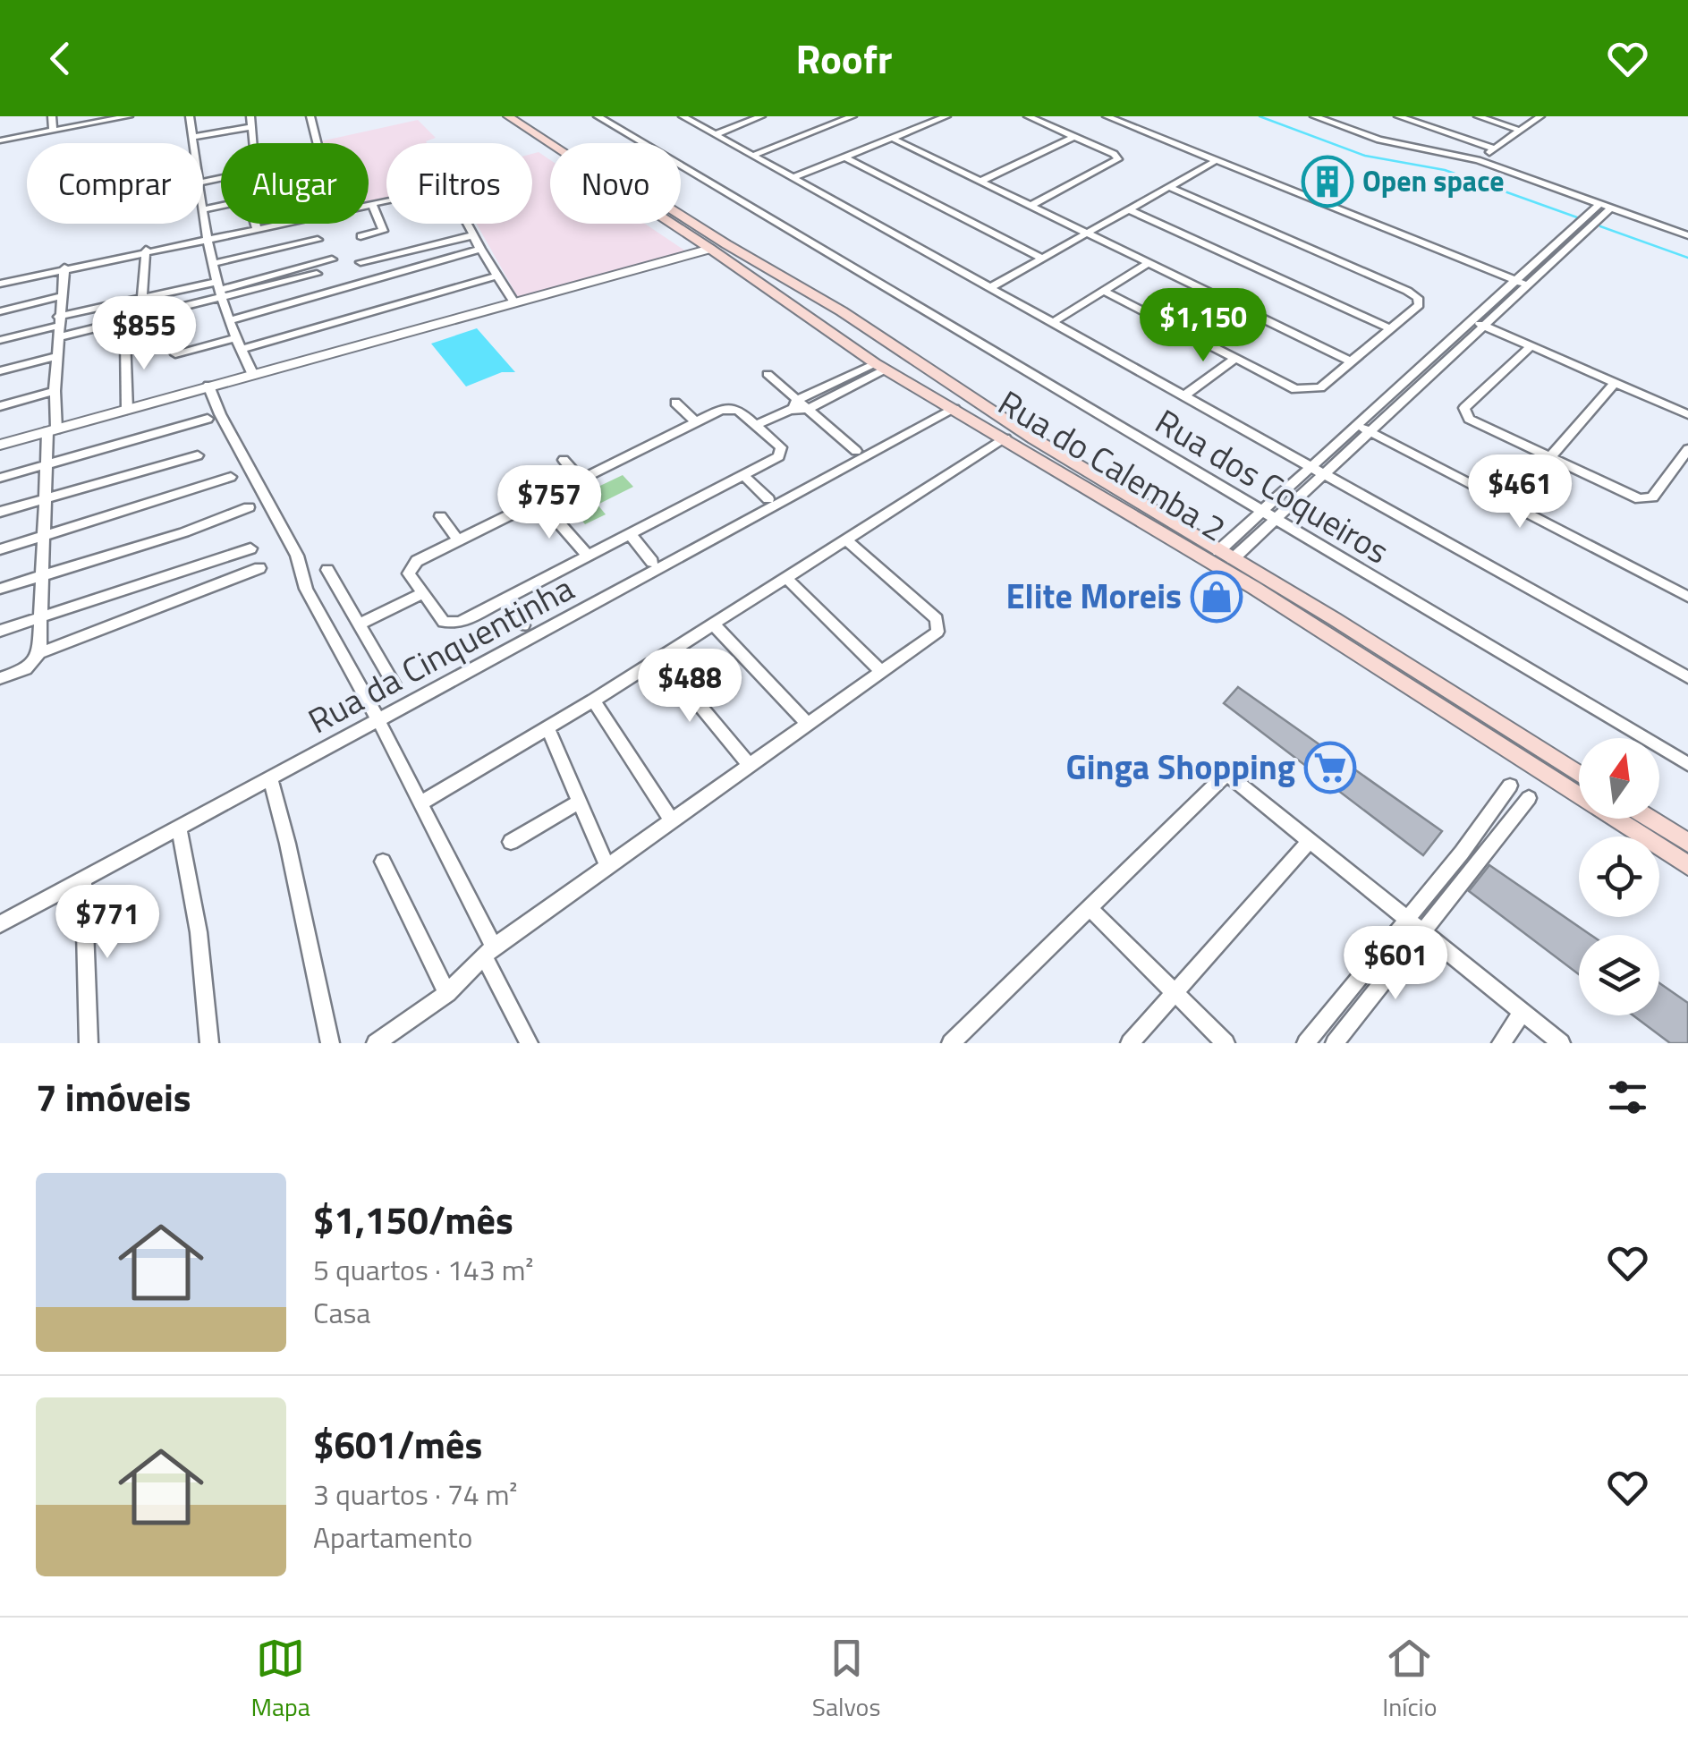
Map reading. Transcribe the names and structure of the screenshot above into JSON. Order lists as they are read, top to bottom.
{
  "streets": {
    "main road": ["Rua do Calemba 2"],
    "street": ["Rua dos Coqueiros", "Rua da Cinquentinha"]
  },
  "crossings": [
    ["Rua do Calemba 2", "Rua da Cinquentinha"]
  ],
  "places": {
    "building": ["Open space"],
    "shop": ["Elite Moreis"],
    "supermarket": ["Ginga Shopping"]
  },
  "north": "top",
  "page": {
    "header": "Roofr",
    "chip": [
      "Comprar",
      "Alugar",
      "Filtros",
      "Novo"
    ],
    "price": [
      "$1,150",
      "$855",
      "$461",
      "$757",
      "$488",
      "$771",
      "$601"
    ],
    "heading": "7 imóveis",
    "list": [
      {
        "name": "$1,150/mês",
        "note": "5 quartos · 143 m² · Casa"
      },
      {
        "name": "$601/mês",
        "note": "3 quartos · 74 m² · Apartamento"
      }
    ],
    "tabs": ["Mapa", "Salvos", "Início"]
  }
}
